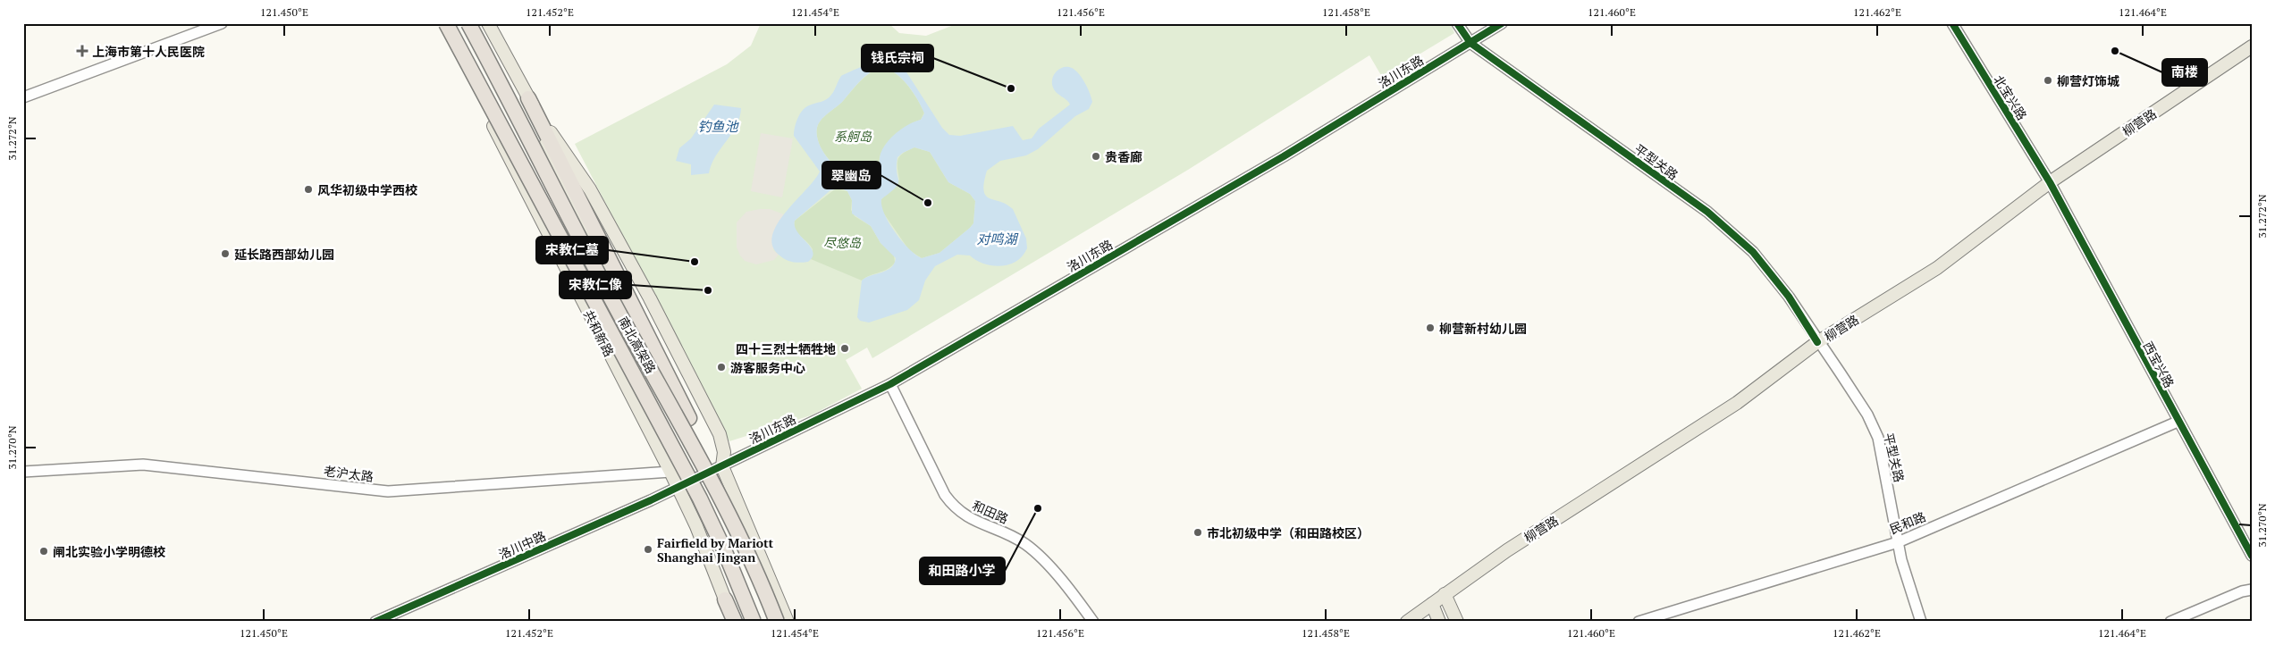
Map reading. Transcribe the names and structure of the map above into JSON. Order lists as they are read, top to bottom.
{
  "streets": {
    "highway": ["南北高架路"],
    "main road": ["柳营路", "共和新路"],
    "street": [
      "洛川东路",
      "北宝兴路",
      "平型关路",
      "西宝兴路",
      "老沪太路",
      "和田路",
      "民和路",
      "洛川中路"
    ]
  },
  "crossings": [
    ["洛川东路", "平型关路"],
    ["洛川东路", "共和新路"],
    ["洛川东路", "和田路"],
    ["洛川东路", "洛川中路"],
    ["北宝兴路", "柳营路"],
    ["北宝兴路", "西宝兴路"],
    ["柳营路", "平型关路"],
    ["柳营路", "西宝兴路"],
    ["平型关路", "民和路"],
    ["共和新路", "老沪太路"],
    ["共和新路", "洛川中路"],
    ["西宝兴路", "民和路"]
  ],
  "water": ["钓鱼池", "对鸣湖"],
  "parks": ["系舸岛", "尽悠岛"],
  "places": {
    "health": ["上海市第十人民医院"],
    "other": [
      "南楼",
      "柳营灯饰城",
      "钱氏宗祠",
      "贵香廊",
      "风华初级中学西校",
      "翠幽岛",
      "延长路西部幼儿园",
      "宋教仁墓",
      "宋教仁像",
      "柳营新村幼儿园",
      "四十三烈士牺牲地",
      "游客服务中心",
      "和田路小学",
      "市北初级中学（和田路校区）",
      "Fairfield by Mariott Shanghai Jingan",
      "闸北实验小学明德校"
    ]
  },
  "coordinates": [
    "121.450°E",
    "121.452°E",
    "121.454°E",
    "121.456°E",
    "121.458°E",
    "121.460°E",
    "121.462°E",
    "121.464°E",
    "31.272°N",
    "31.270°N"
  ]
}
